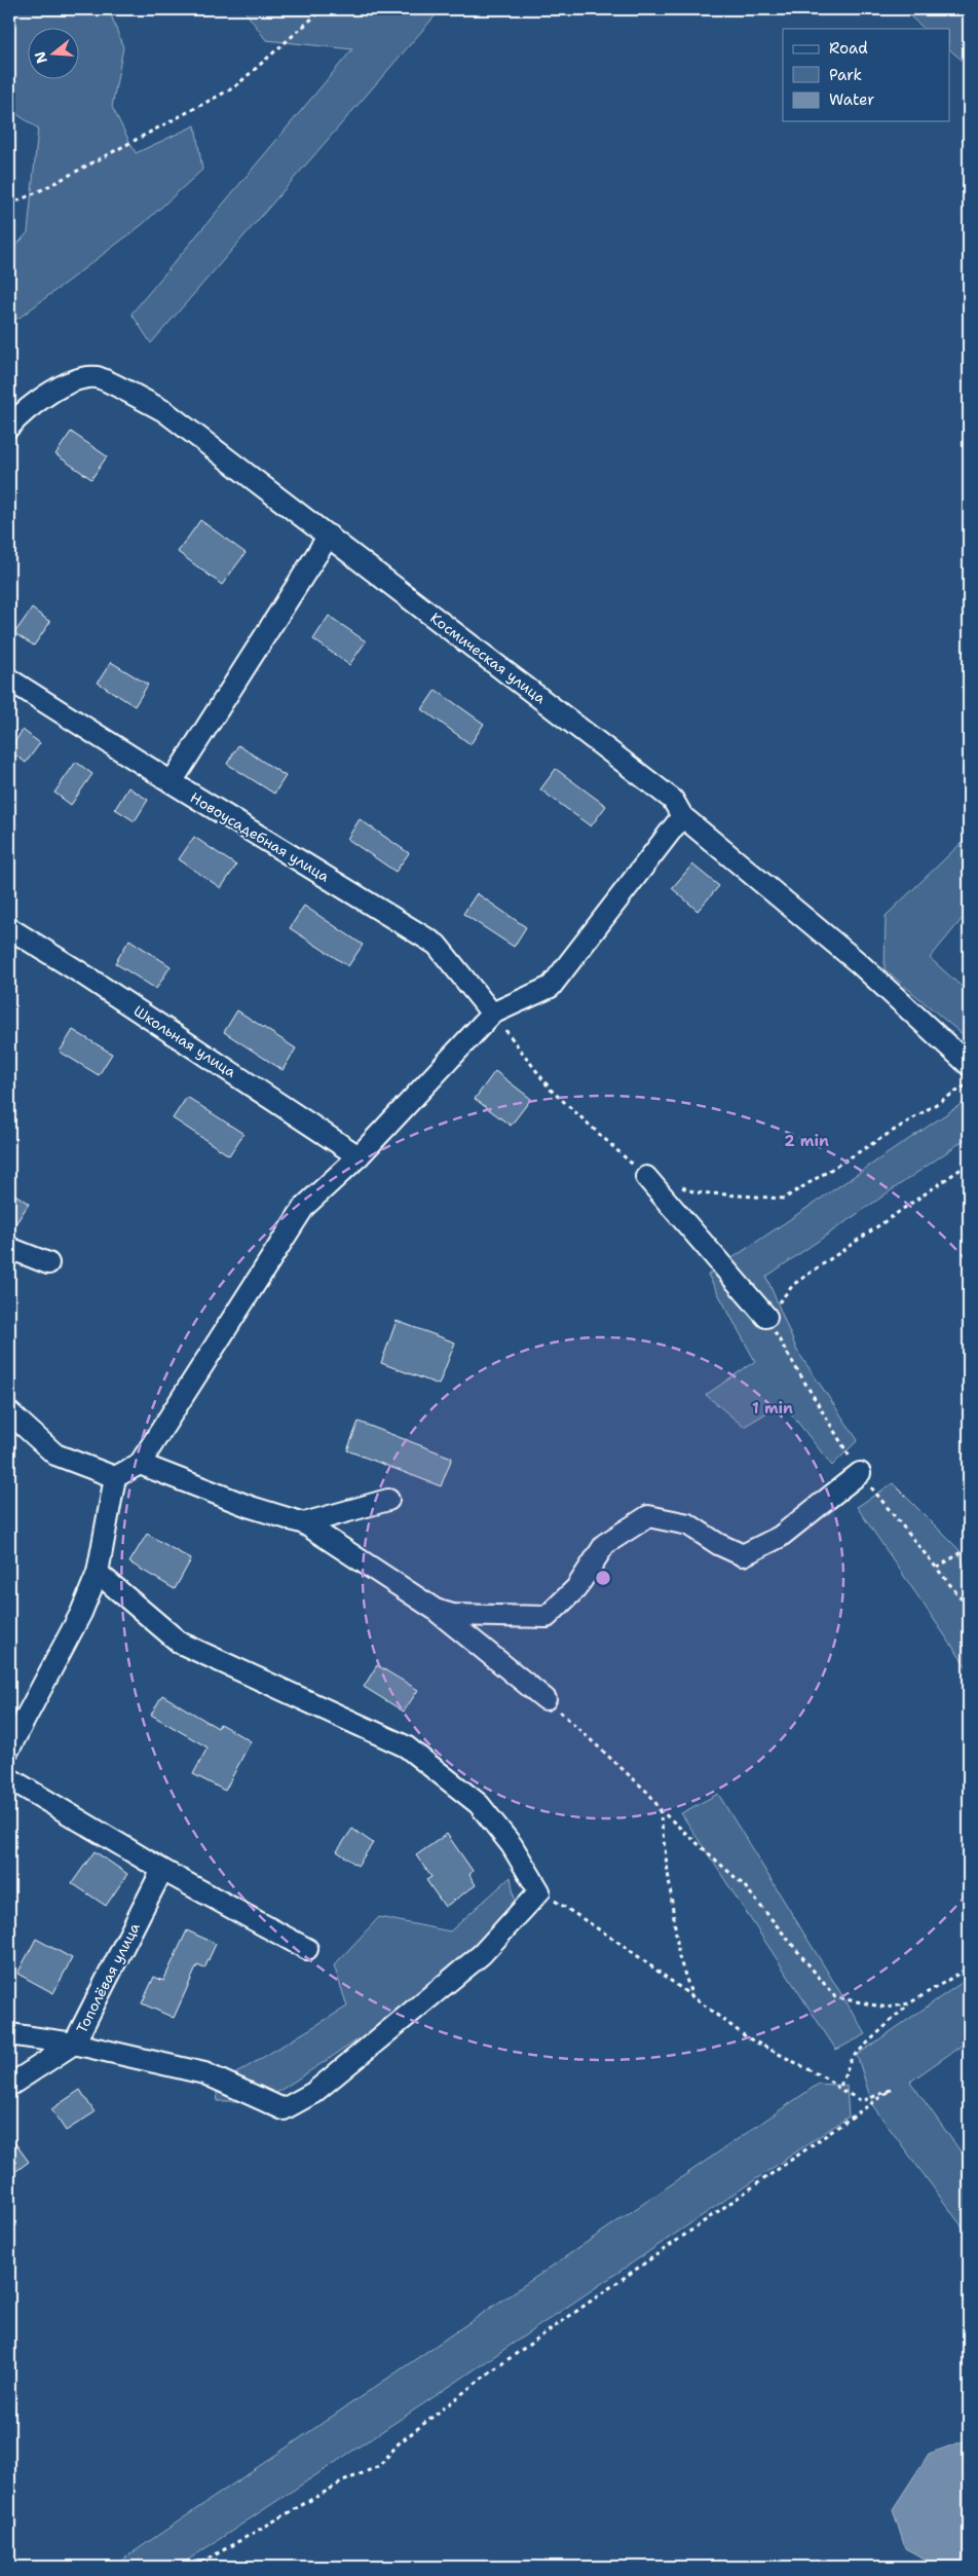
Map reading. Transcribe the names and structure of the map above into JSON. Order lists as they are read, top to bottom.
{
  "streets": {
    "street": [
      "Космическая улица",
      "Новоусадебная улица",
      "Школьная улица",
      "Тополёвая улица"
    ]
  },
  "legend": ["Road", "Park", "Water"],
  "north": "left",
  "rings": ["2 min", "1 min"]
}
